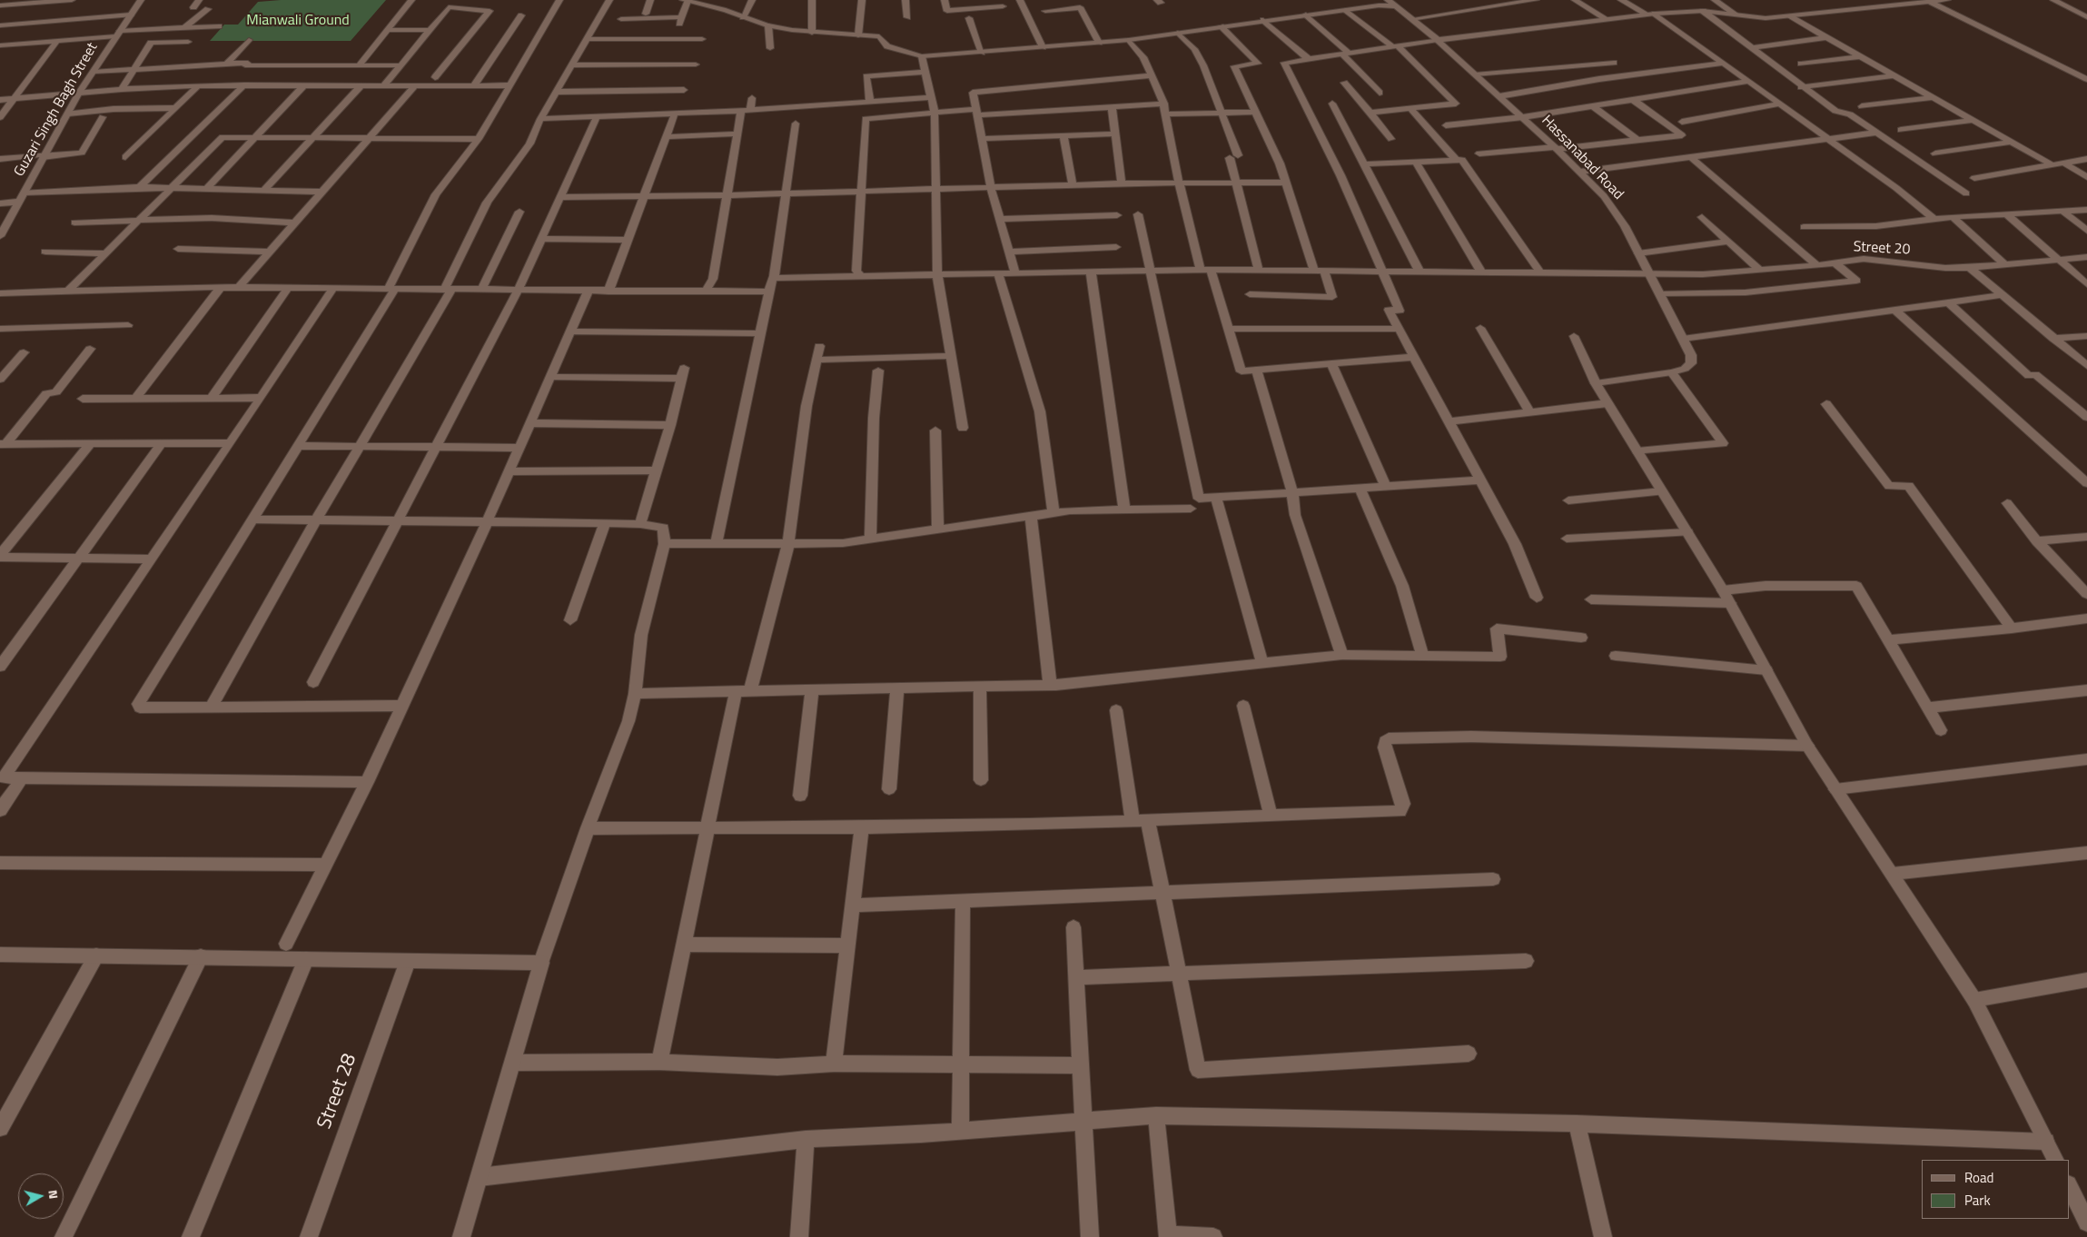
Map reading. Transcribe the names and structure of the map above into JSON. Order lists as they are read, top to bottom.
{
  "streets": {
    "street": [
      "Guzari Singh Bagh Street",
      "Hassanabad Road",
      "Street 20",
      "Street 28"
    ]
  },
  "crossings": [
    ["Hassanabad Road", "Street 20"]
  ],
  "parks": ["Mianwali Ground"],
  "legend": ["Road", "Park"],
  "north": "right"
}
